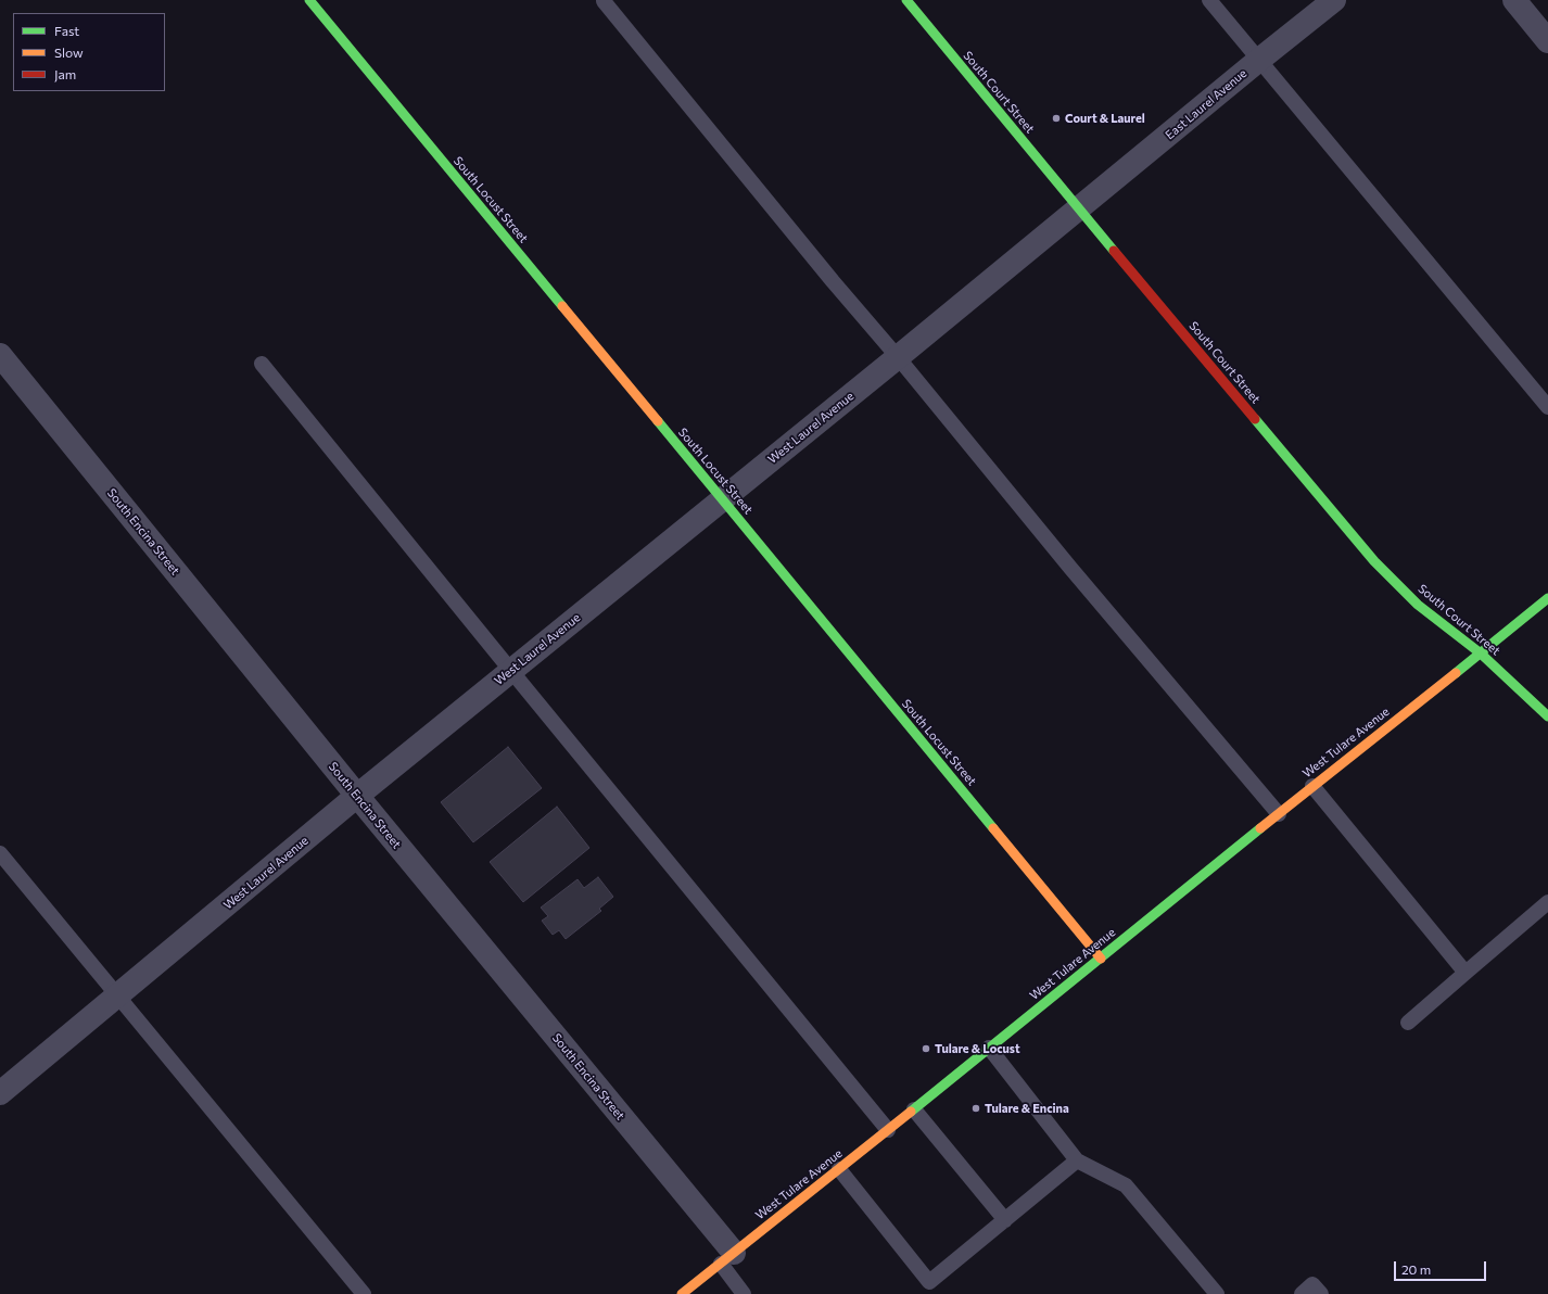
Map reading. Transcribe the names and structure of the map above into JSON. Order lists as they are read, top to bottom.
{
  "streets": {
    "street": [
      "South Court Street",
      "East Laurel Avenue",
      "South Locust Street",
      "West Laurel Avenue",
      "South Encina Street",
      "West Tulare Avenue"
    ]
  },
  "crossings": [
    ["South Court Street", "East Laurel Avenue"],
    ["South Court Street", "West Laurel Avenue"],
    ["South Court Street", "West Tulare Avenue"],
    ["East Laurel Avenue", "West Laurel Avenue"],
    ["South Locust Street", "West Laurel Avenue"],
    ["South Locust Street", "West Tulare Avenue"],
    ["West Laurel Avenue", "South Encina Street"],
    ["South Encina Street", "West Tulare Avenue"]
  ],
  "places": ["Court & Laurel", "Tulare & Locust", "Tulare & Encina"],
  "legend": ["Fast", "Slow", "Jam"],
  "scale_bar": "20 m"
}
